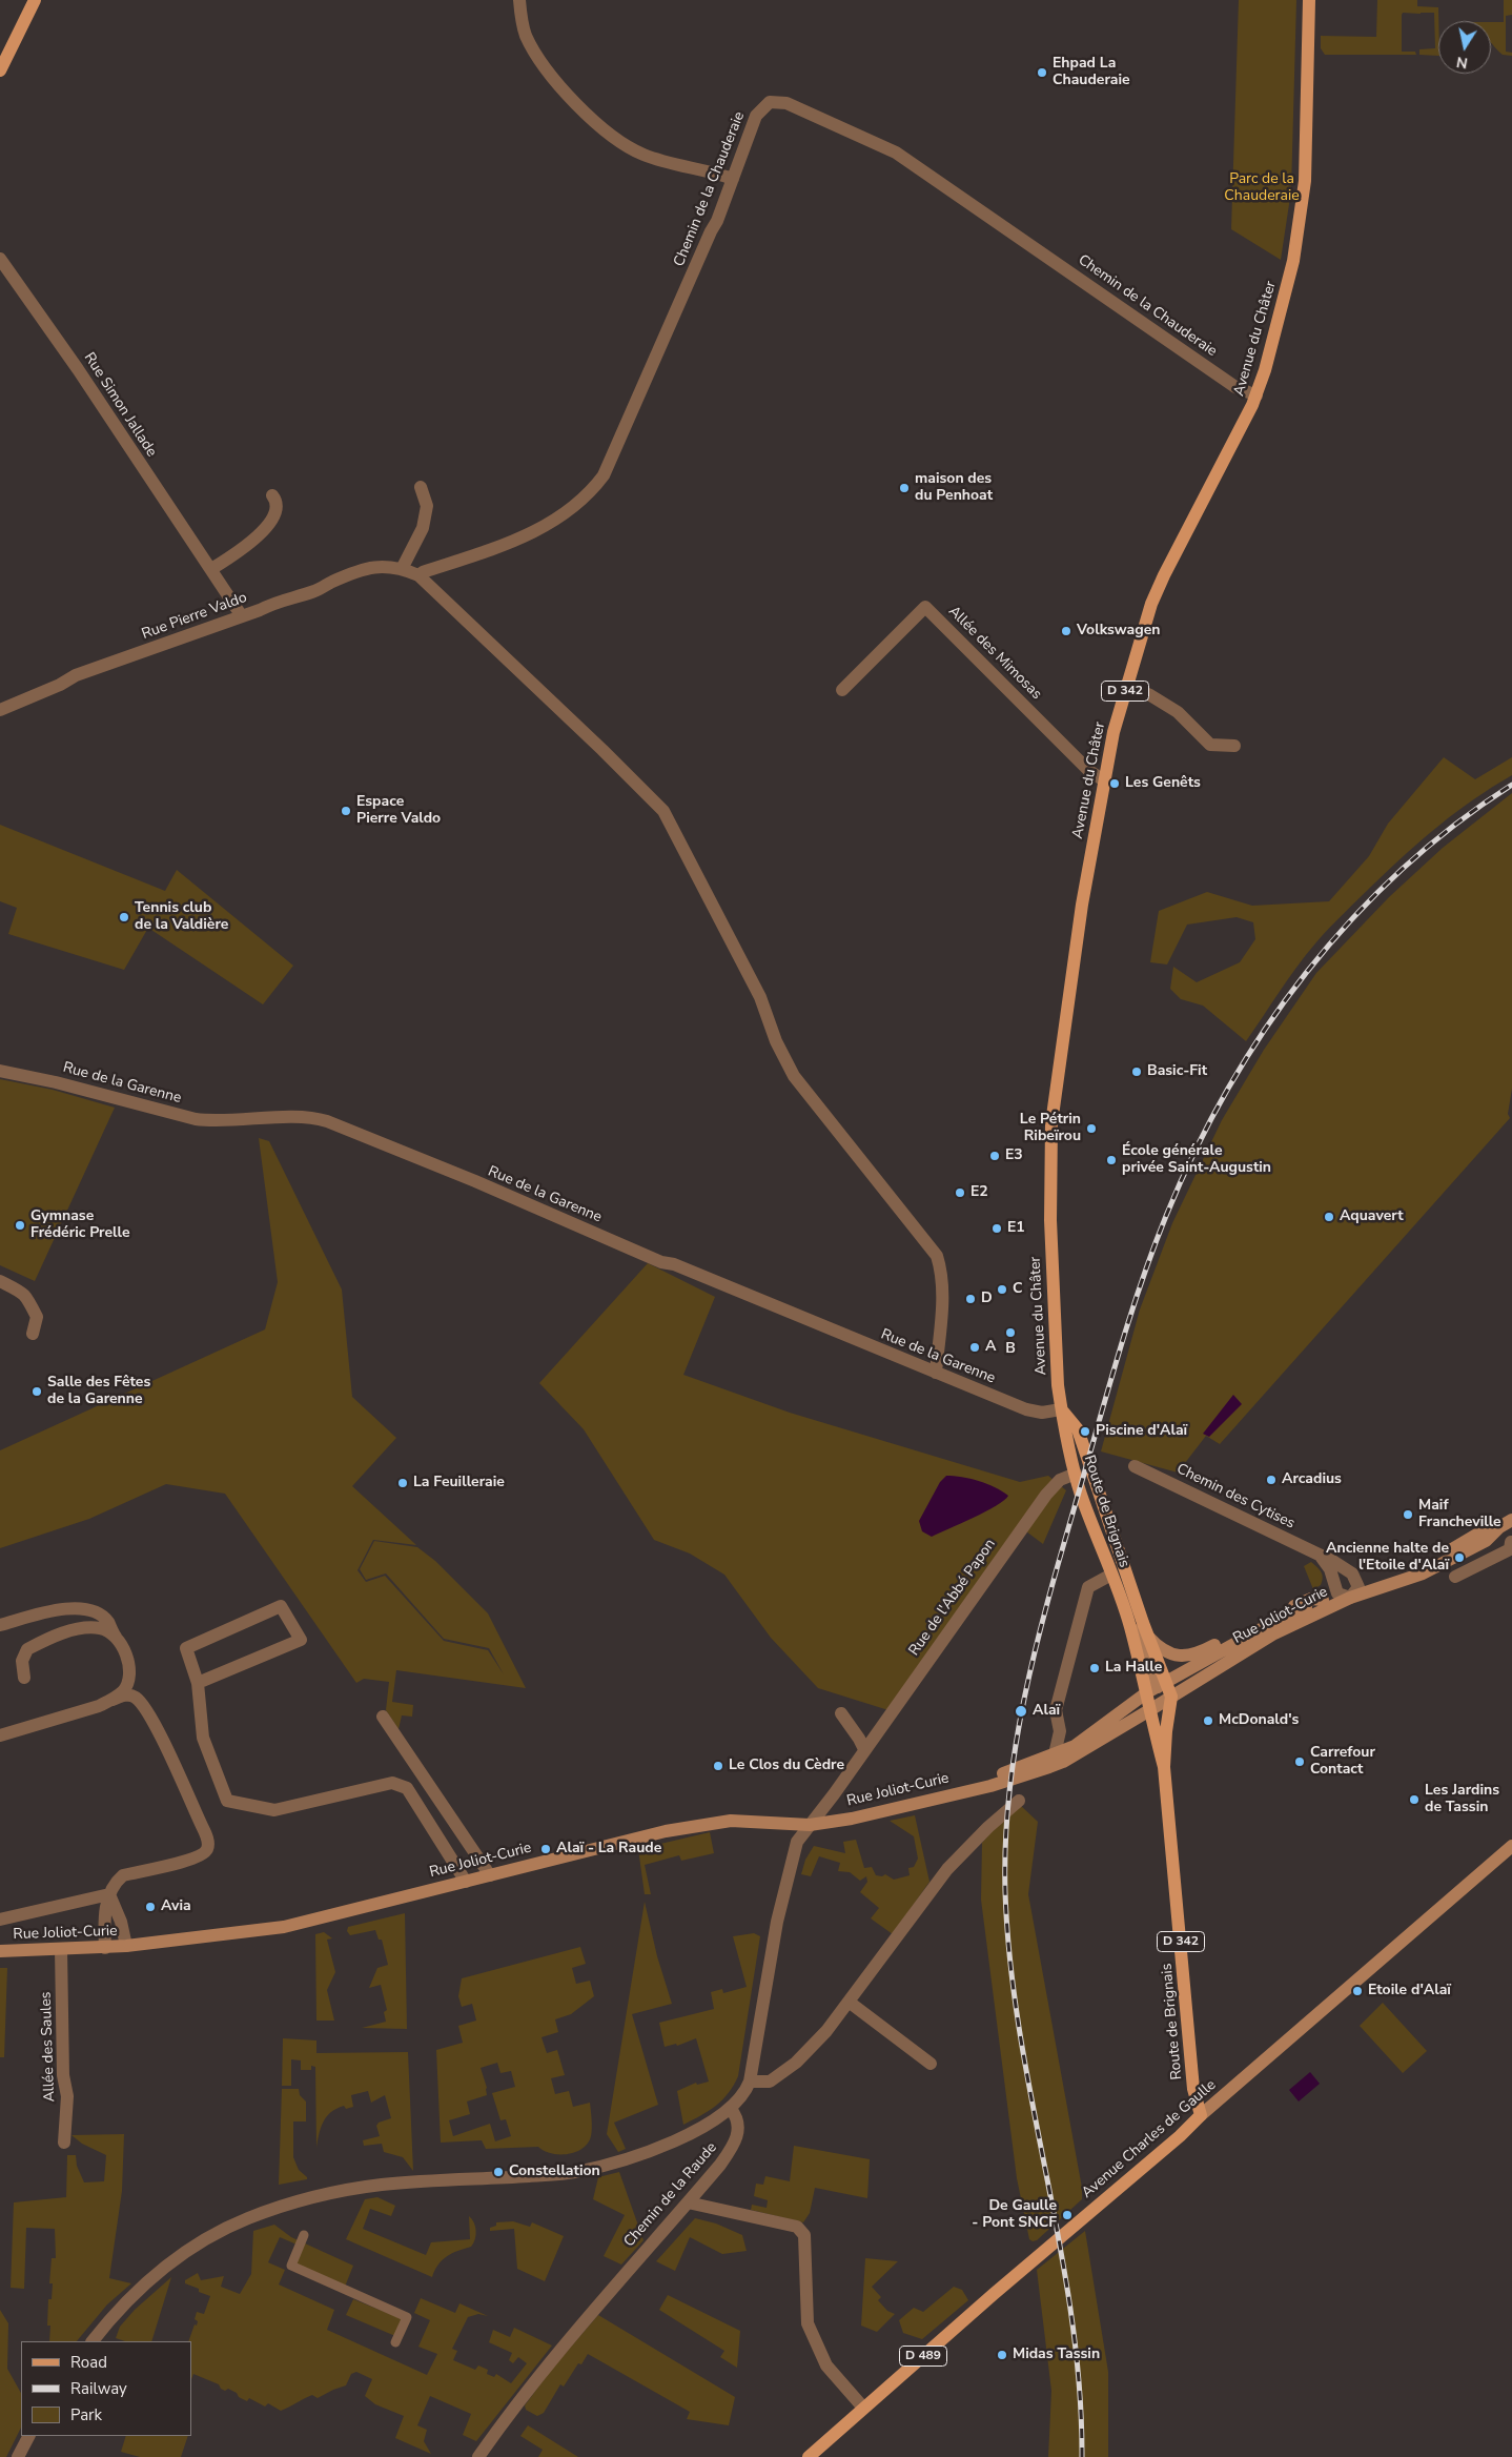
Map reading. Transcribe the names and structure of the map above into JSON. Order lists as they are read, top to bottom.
{
  "streets": {
    "main road": [
      "Avenue du Châter",
      "D 342",
      "Route de Brignais",
      "Rue Joliot-Curie",
      "Avenue Charles de Gaulle",
      "D 489"
    ],
    "street": [
      "Chemin de la Chauderaie",
      "Rue Simon Jallade",
      "Rue Pierre Valdo",
      "Allée des Mimosas",
      "Rue de la Garenne",
      "Chemin des Cytises",
      "Rue de l'Abbé Papon",
      "Allée des Saules",
      "Chemin de la Raude"
    ]
  },
  "crossings": [
    ["Chemin de la Chauderaie", "Avenue du Châter"],
    ["Chemin de la Chauderaie", "Rue Pierre Valdo"],
    ["Avenue du Châter", "Allée des Mimosas"],
    ["Avenue du Châter", "Rue de la Garenne"],
    ["Avenue du Châter", "Route de Brignais"],
    ["Rue Simon Jallade", "Rue Pierre Valdo"],
    ["Rue de la Garenne", "Route de Brignais"],
    ["Chemin des Cytises", "Rue Joliot-Curie"],
    ["Route de Brignais", "Rue de l'Abbé Papon"],
    ["Route de Brignais", "Rue Joliot-Curie"],
    ["Route de Brignais", "Avenue Charles de Gaulle"],
    ["Rue de l'Abbé Papon", "Rue Joliot-Curie"],
    ["Rue Joliot-Curie", "Allée des Saules"]
  ],
  "parks": ["Parc de la Chauderaie"],
  "places": [
    "Ehpad La Chauderaie",
    "maison des du Penhoat",
    "Volkswagen",
    "Les Genêts",
    "Espace Pierre Valdo",
    "Tennis club de la Valdière",
    "Basic-Fit",
    "Le Pétrin Ribeïrou",
    "E3",
    "École générale privée Saint-Augustin",
    "E2",
    "Aquavert",
    "Gymnase Frédéric Prelle",
    "E1",
    "C",
    "D",
    "B",
    "A",
    "Salle des Fêtes de la Garenne",
    "Piscine d'Alaï",
    "Arcadius",
    "La Feuilleraie",
    "Maif Francheville",
    "Ancienne halte de l'Etoile d'Alaï",
    "La Halle",
    "Alaï",
    "McDonald's",
    "Carrefour Contact",
    "Le Clos du Cèdre",
    "Les Jardins de Tassin",
    "Alaï - La Raude",
    "Avia",
    "Etoile d'Alaï",
    "Constellation",
    "De Gaulle - Pont SNCF",
    "Midas Tassin"
  ],
  "legend": ["Road", "Railway", "Park"],
  "north": "bottom"
}
